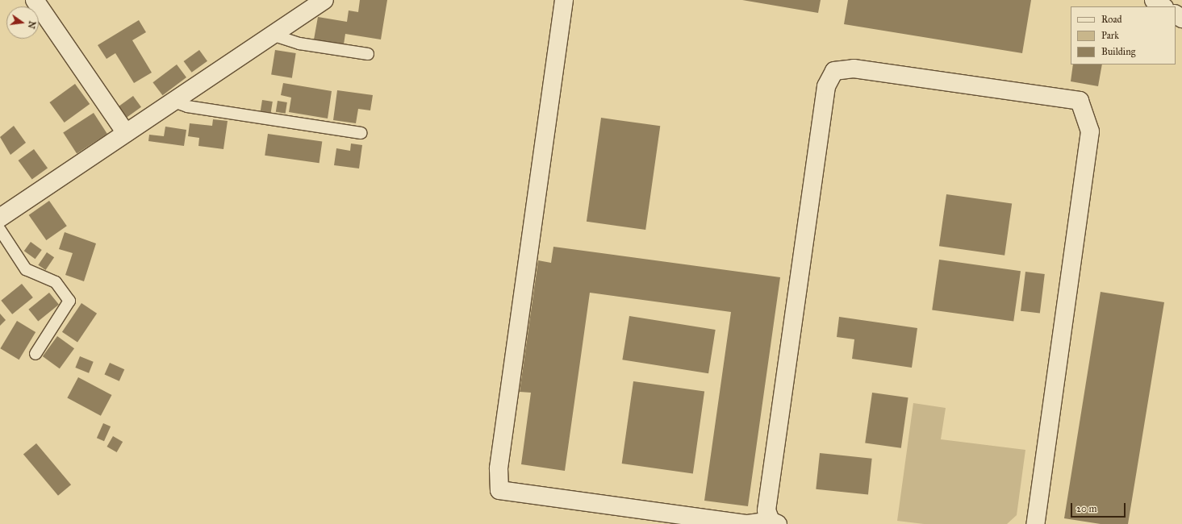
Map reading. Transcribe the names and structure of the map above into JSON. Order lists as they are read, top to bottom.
{
  "legend": ["Road", "Park", "Building"],
  "scale_bar": "20 m",
  "north": "right"
}
